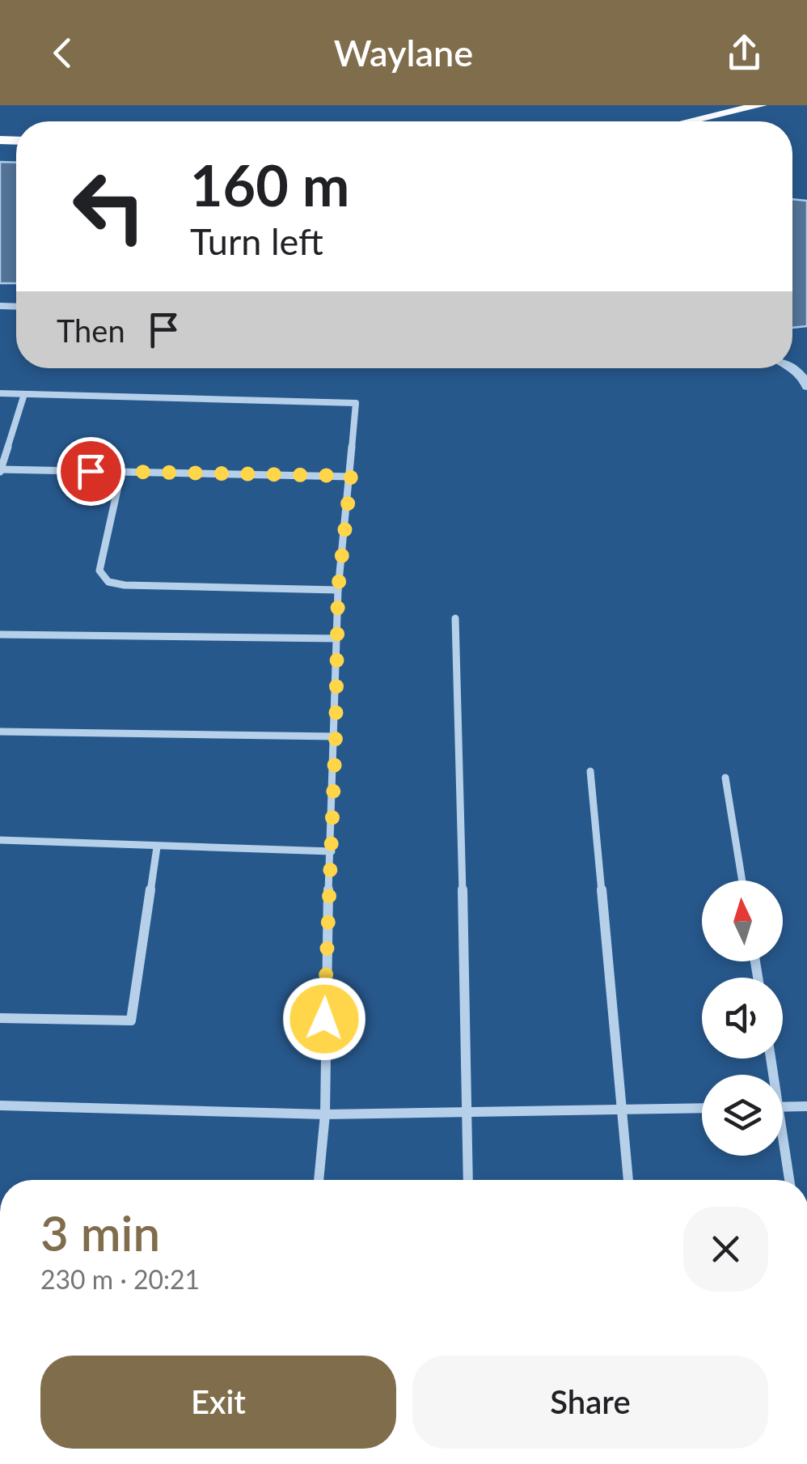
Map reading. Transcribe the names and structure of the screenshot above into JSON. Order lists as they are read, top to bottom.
{
  "north": "top",
  "page": {
    "header": "Waylane",
    "turn": ["160 m", "Turn left"],
    "then": "Then",
    "heading": ["3 min", "230 m · 20:21"],
    "buttons": ["Exit", "Share"]
  }
}
